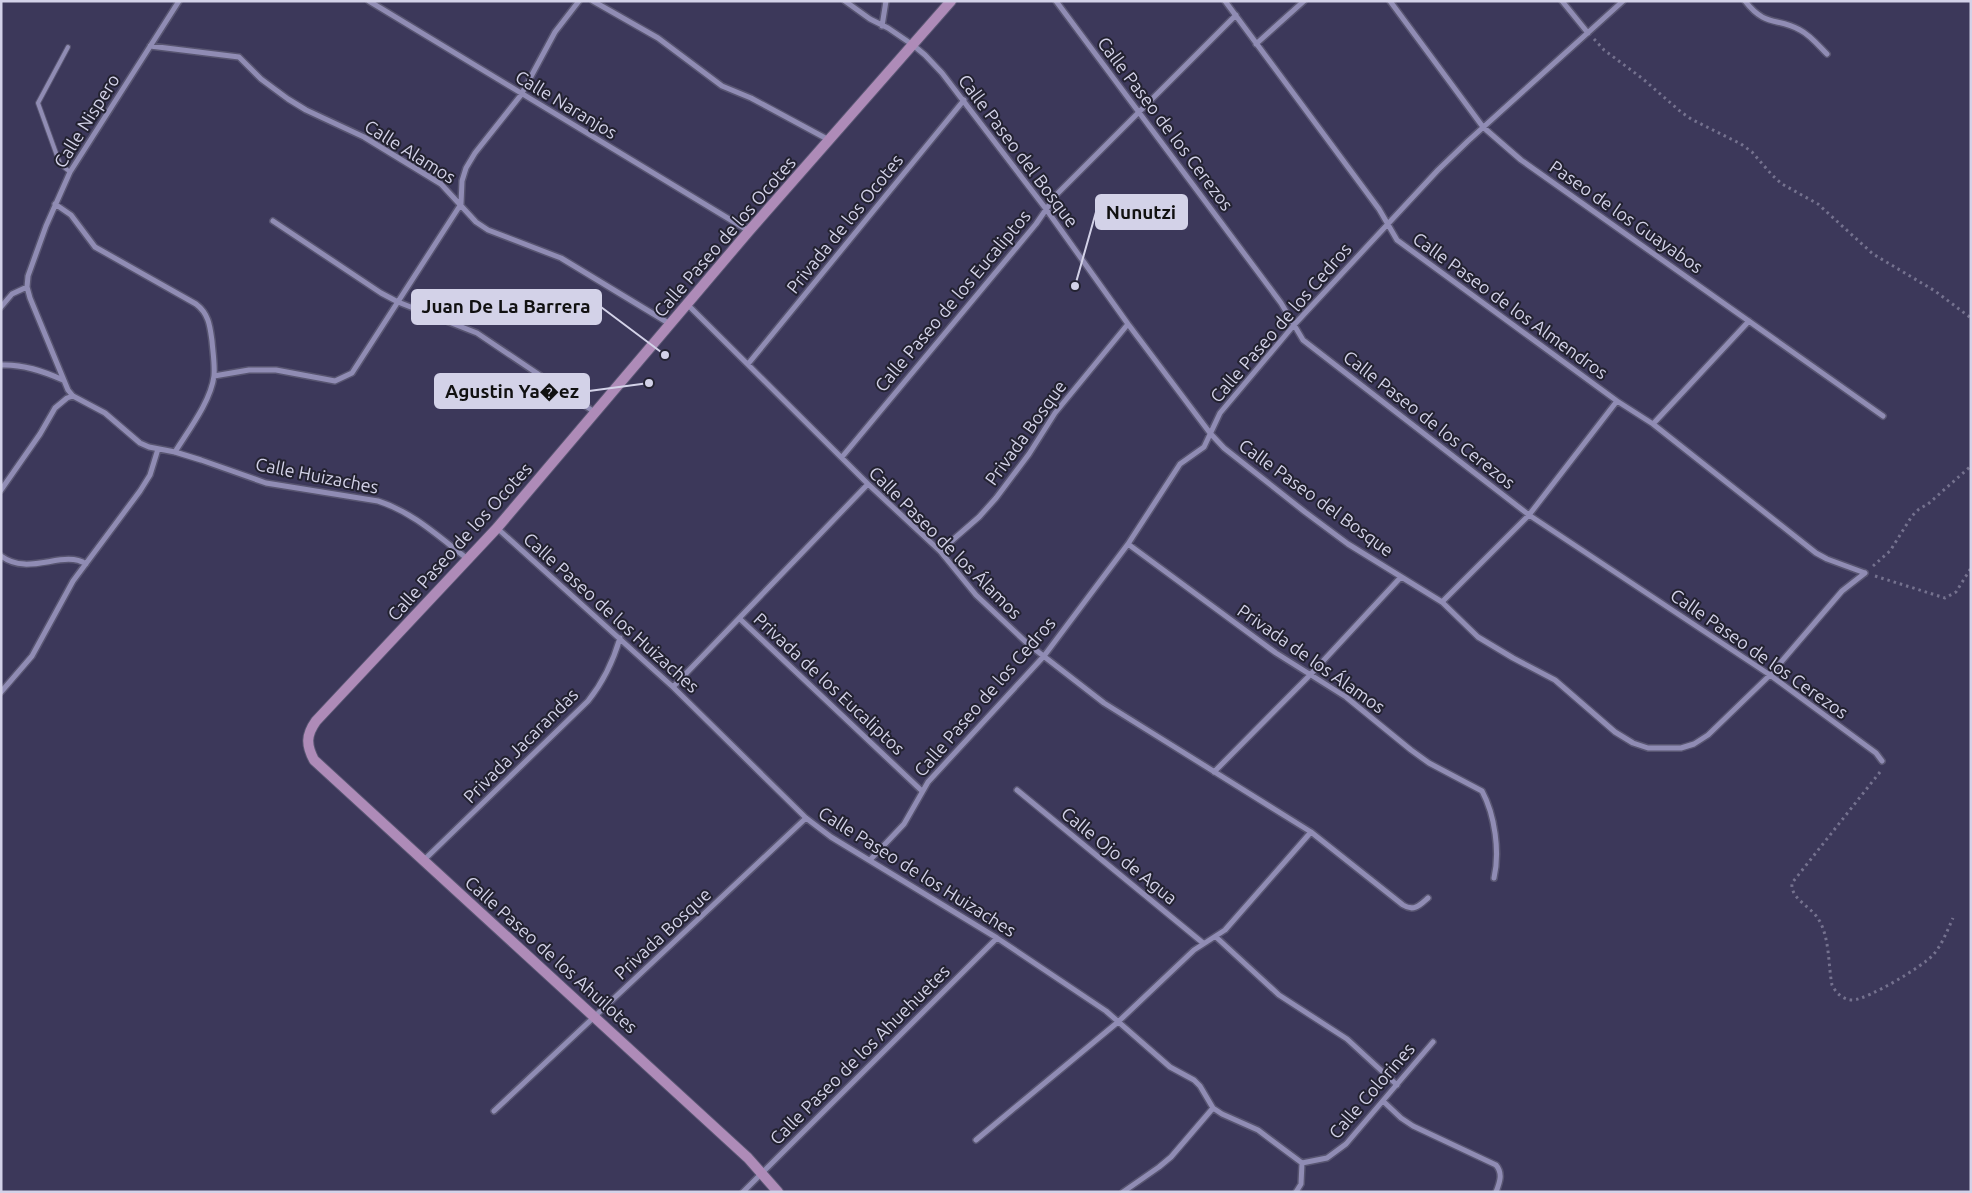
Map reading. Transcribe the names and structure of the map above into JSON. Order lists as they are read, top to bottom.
{
  "streets": {
    "street": [
      "Calle Naranjos",
      "Calle Nispero",
      "Calle Paseo de los Cerezos",
      "Calle Paseo del Bosque",
      "Calle Alamos",
      "Paseo de los Guayabos",
      "Privada de los Ocotes",
      "Calle Paseo de los Ocotes",
      "Calle Paseo de los Eucaliptos",
      "Calle Paseo de los Almendros",
      "Calle Paseo de los Cedros",
      "Privada Bosque",
      "Calle Huizaches",
      "Calle Paseo de los Álamos",
      "Calle Paseo de los Huizaches",
      "Privada de los Álamos",
      "Privada de los Eucaliptos",
      "Privada Jacarandas",
      "Calle Ojo de Agua",
      "Calle Paseo de los Ahuilotes",
      "Calle Paseo de los Ahuehuetes",
      "Calle Colorines"
    ]
  },
  "crossings": [
    ["Calle Naranjos", "Calle Paseo de los Ocotes"],
    ["Calle Nispero", "Calle Alamos"],
    ["Calle Paseo de los Cerezos", "Calle Paseo del Bosque"],
    ["Calle Paseo de los Cerezos", "Calle Paseo de los Eucaliptos"],
    ["Calle Paseo de los Cerezos", "Calle Paseo de los Cedros"],
    ["Calle Paseo del Bosque", "Privada de los Ocotes"],
    ["Calle Paseo del Bosque", "Calle Paseo de los Ocotes"],
    ["Calle Paseo del Bosque", "Calle Paseo de los Eucaliptos"],
    ["Calle Paseo del Bosque", "Calle Paseo de los Almendros"],
    ["Calle Paseo del Bosque", "Calle Paseo de los Cedros"],
    ["Calle Paseo del Bosque", "Privada Bosque"],
    ["Calle Alamos", "Calle Paseo de los Ocotes"],
    ["Paseo de los Guayabos", "Calle Paseo de los Cedros"],
    ["Privada de los Ocotes", "Calle Paseo de los Álamos"],
    ["Calle Paseo de los Ocotes", "Calle Huizaches"],
    ["Calle Paseo de los Ocotes", "Calle Paseo de los Álamos"],
    ["Calle Paseo de los Ocotes", "Calle Paseo de los Huizaches"],
    ["Calle Paseo de los Ocotes", "Calle Paseo de los Ahuilotes"],
    ["Calle Paseo de los Eucaliptos", "Calle Paseo de los Almendros"],
    ["Calle Paseo de los Eucaliptos", "Calle Paseo de los Álamos"],
    ["Calle Paseo de los Almendros", "Calle Paseo de los Cedros"],
    ["Calle Paseo de los Cedros", "Calle Paseo de los Álamos"],
    ["Calle Paseo de los Cedros", "Calle Paseo de los Huizaches"],
    ["Calle Paseo de los Cedros", "Privada de los Álamos"],
    ["Calle Paseo de los Cedros", "Privada de los Eucaliptos"],
    ["Privada Bosque", "Calle Paseo de los Álamos"],
    ["Privada Bosque", "Calle Paseo de los Huizaches"],
    ["Privada Bosque", "Calle Paseo de los Ahuilotes"],
    ["Calle Paseo de los Huizaches", "Privada Jacarandas"],
    ["Calle Paseo de los Huizaches", "Calle Paseo de los Ahuehuetes"],
    ["Privada Jacarandas", "Calle Paseo de los Ahuilotes"],
    ["Calle Paseo de los Ahuilotes", "Calle Paseo de los Ahuehuetes"]
  ],
  "places": ["Nunutzi", "Juan De La Barrera", "Agustin Ya�ez"]
}
